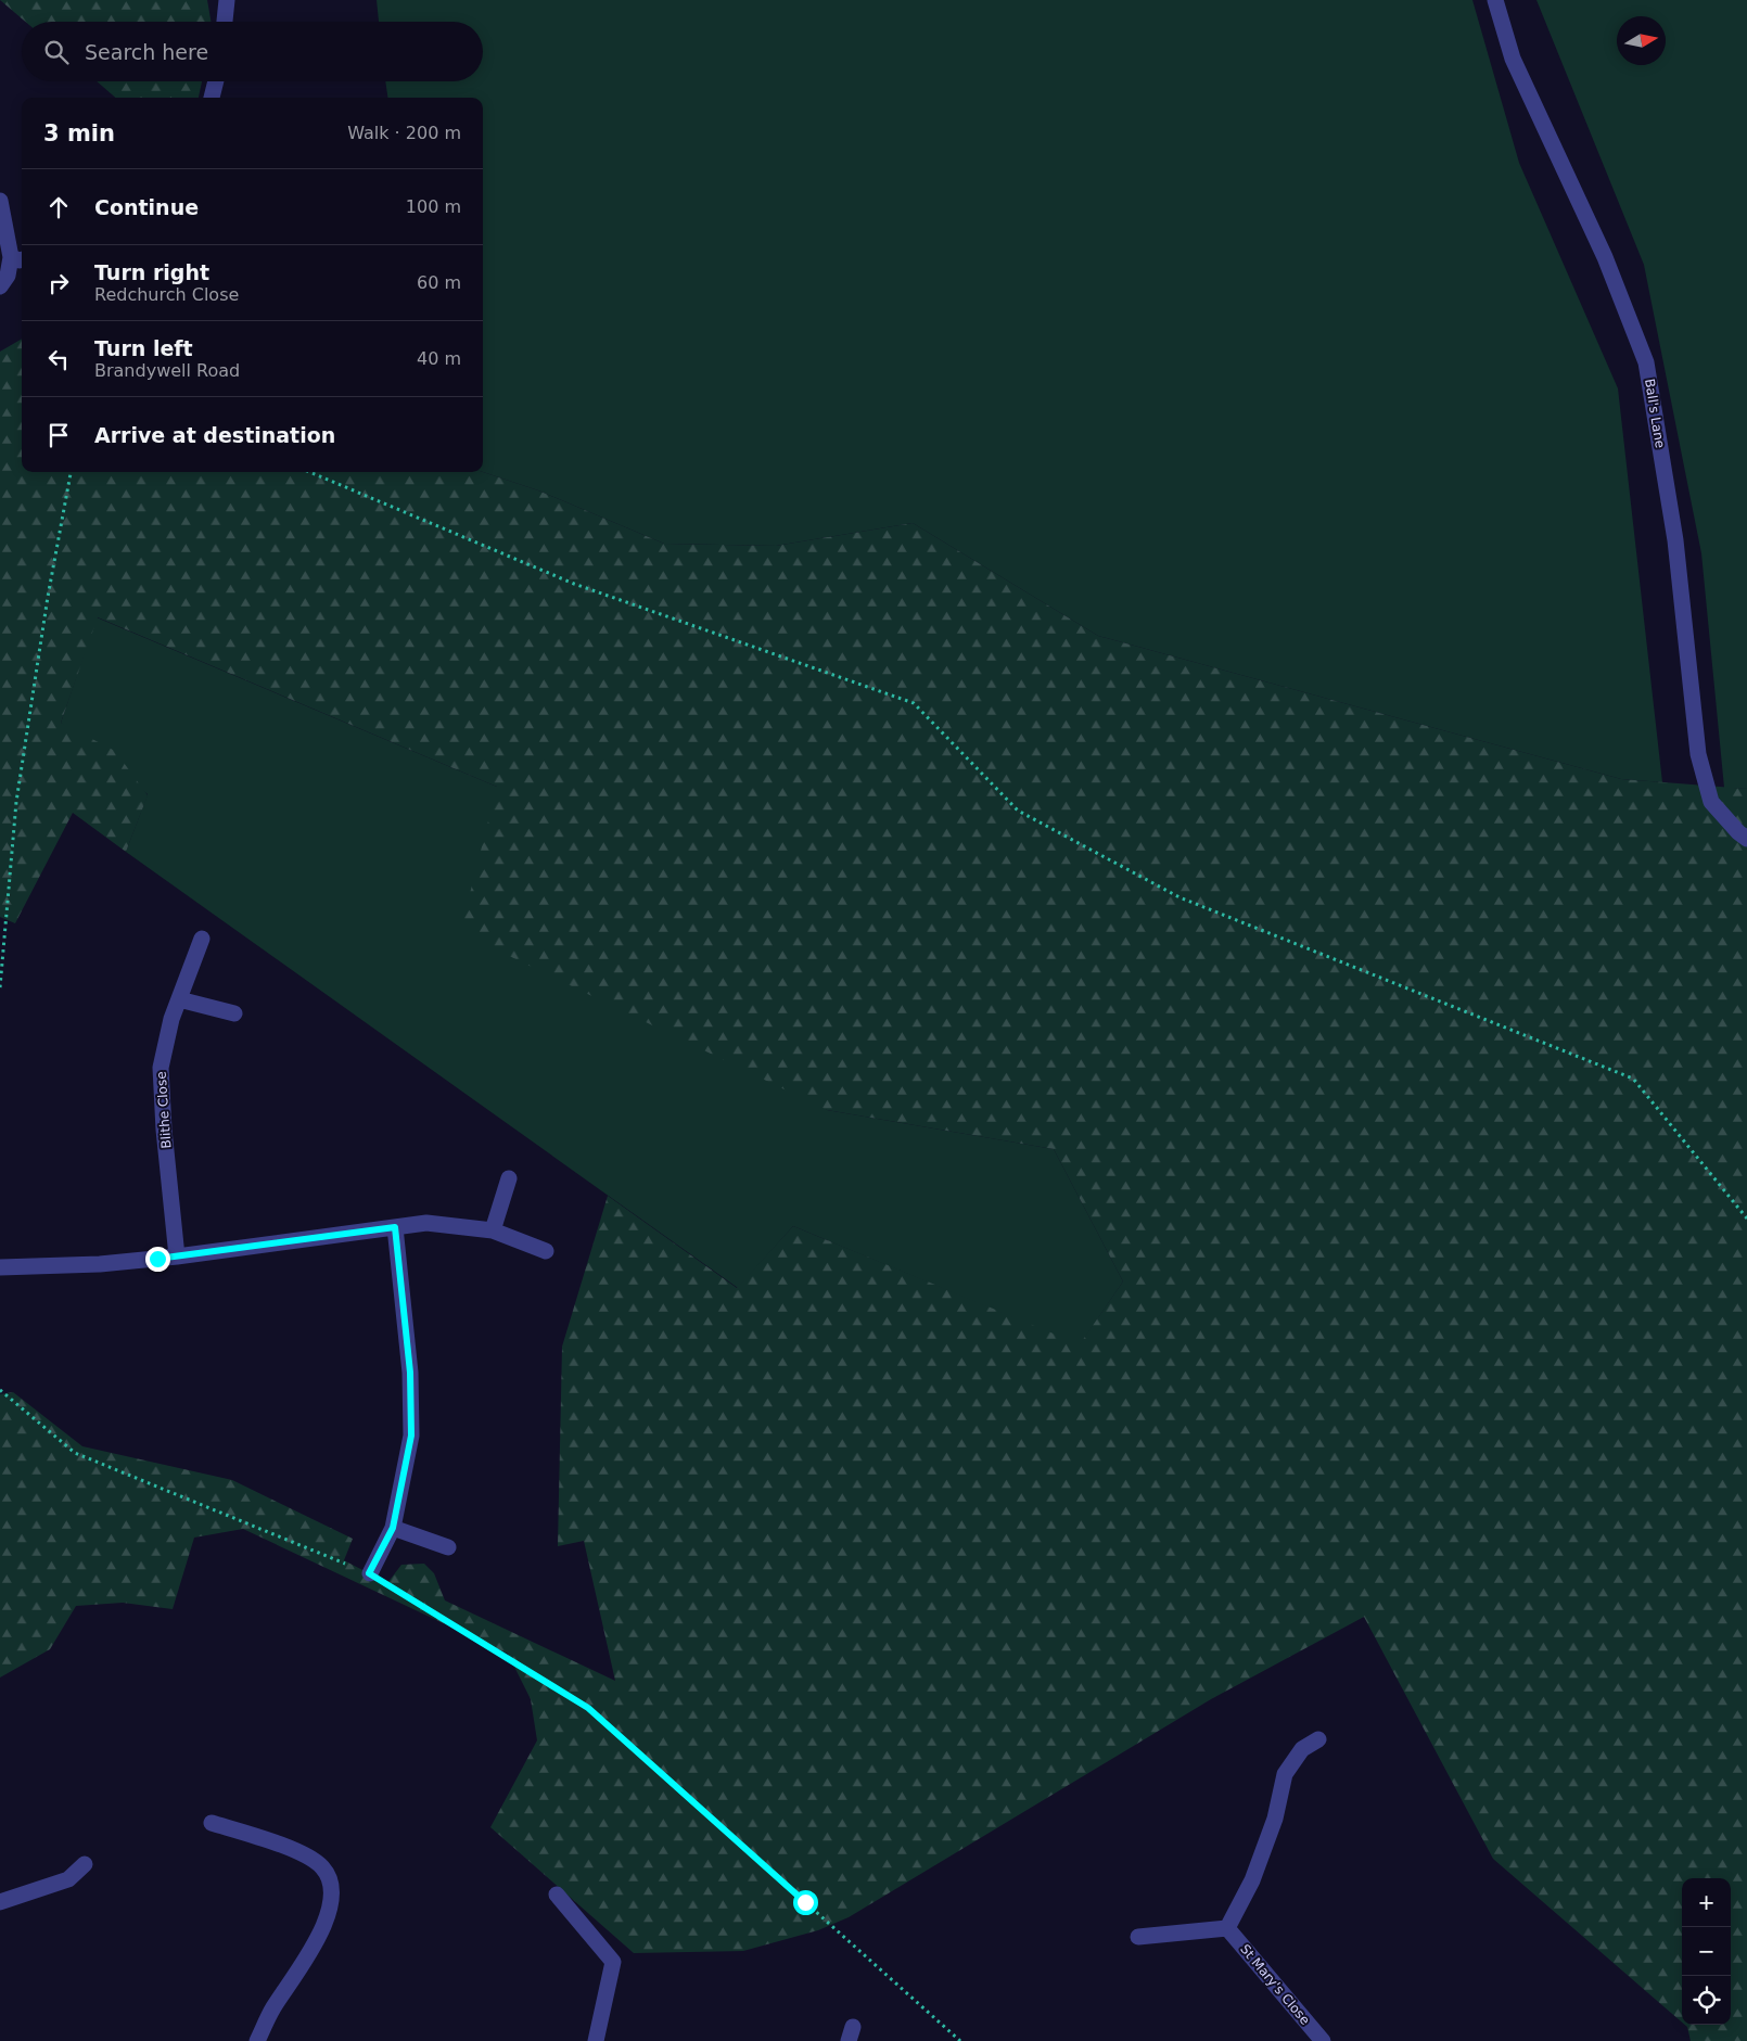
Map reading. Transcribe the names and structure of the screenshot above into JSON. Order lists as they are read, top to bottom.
{
  "streets": {
    "street": ["Ball's Lane", "Blithe Close", "St Mary's Close"]
  },
  "north": "right",
  "page": {
    "search": "Search here",
    "heading": ["3 min", "Walk · 200 m"],
    "list": [
      ["Continue", "100 m"],
      ["Turn right", "Redchurch Close", "60 m"],
      ["Turn left", "Brandywell Road", "40 m"],
      "Arrive at destination"
    ],
    "map_buttons": ["+", "−"]
  }
}
